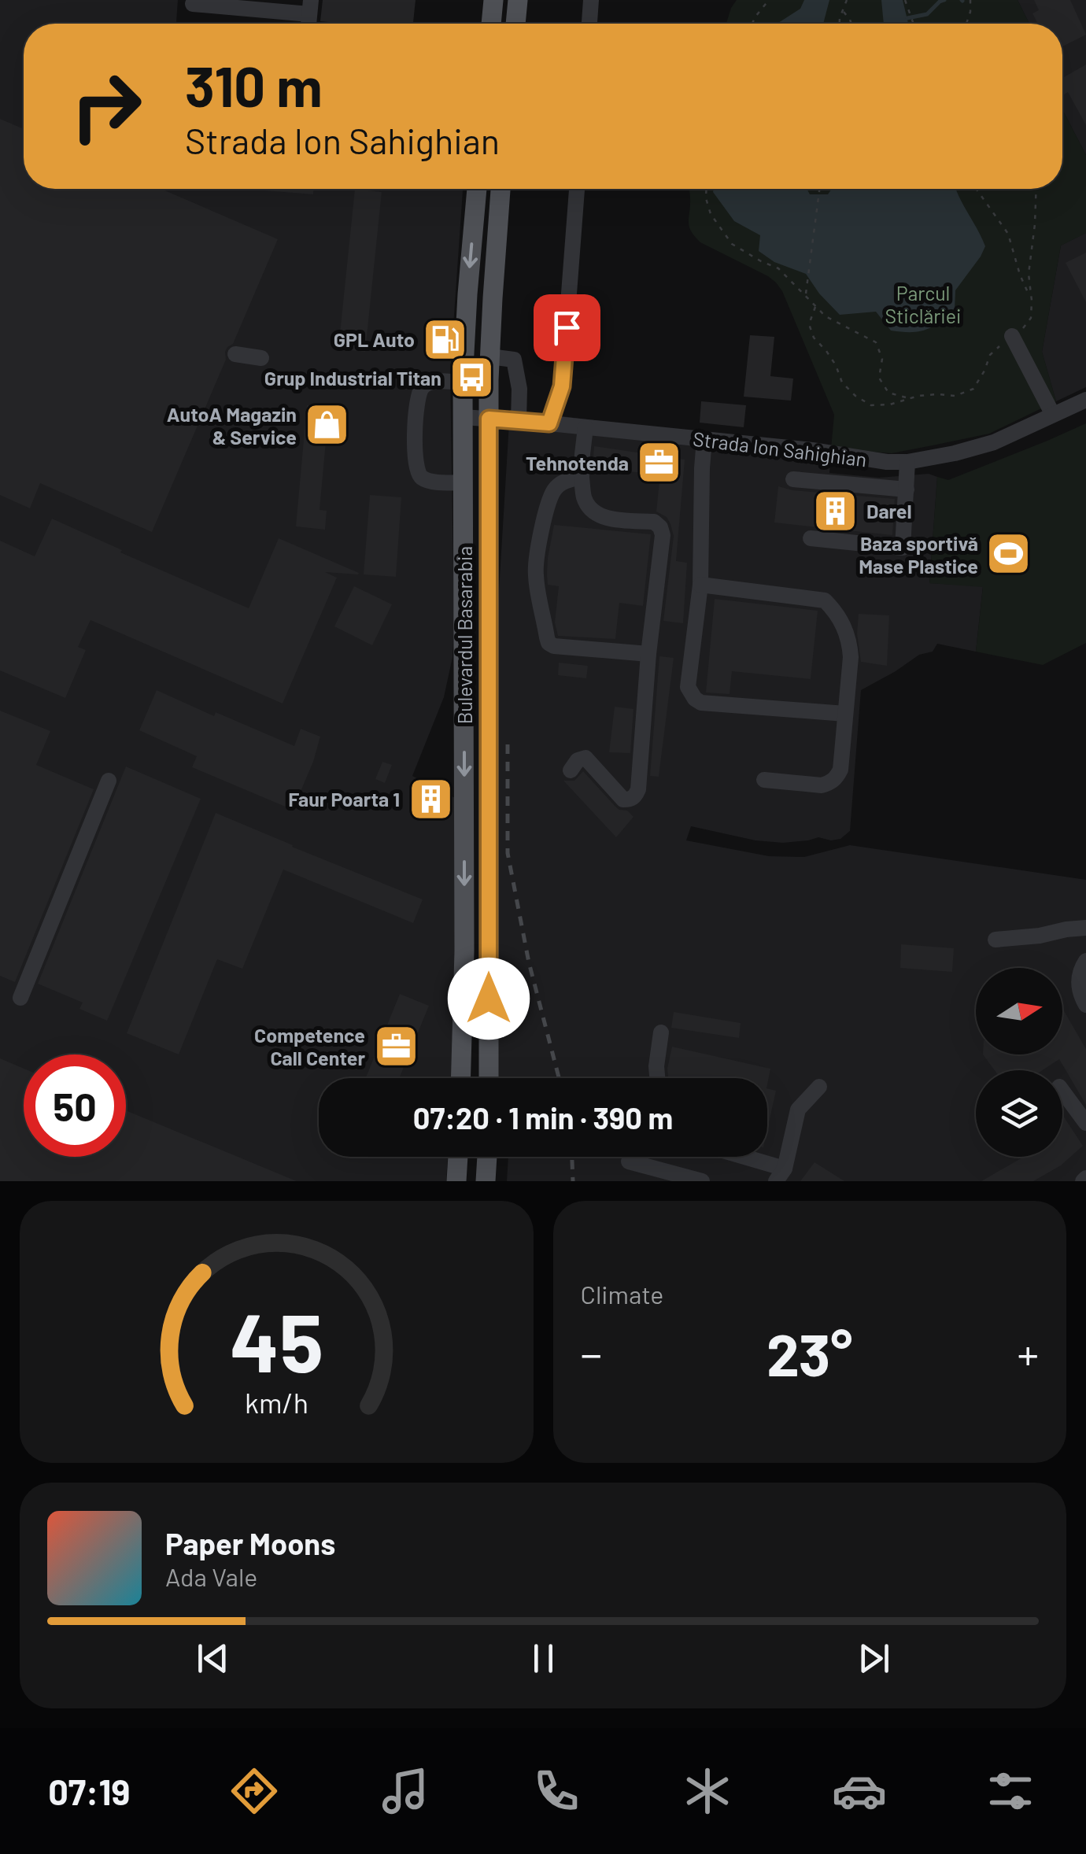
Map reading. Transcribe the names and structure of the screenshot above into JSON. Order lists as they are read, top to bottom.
{
  "streets": {
    "main road": ["Bulevardul Basarabia"],
    "street": ["Strada Ion Sahighian"]
  },
  "crossings": [
    ["Strada Ion Sahighian", "Bulevardul Basarabia"]
  ],
  "parks": ["Parcul Sticlăriei"],
  "places": {
    "fuel station": ["GPL Auto"],
    "bus stop": ["Grup Industrial Titan"],
    "shop": ["AutoA Magazin & Service"],
    "office": ["Tehnotenda", "Competence Call Center"],
    "building": ["Darel", "Faur Poarta 1"],
    "sports": ["Baza sportivă Mase Plastice"]
  },
  "north": "right",
  "page": {
    "turn": ["310 m", "Strada Ion Sahighian"],
    "limit": "50",
    "trip": "07:20 · 1 min · 390 m",
    "tile": "Climate",
    "heat": ["−", "23°", "+"],
    "song": ["Paper Moons", "Ada Vale"],
    "tabs": "07:19",
    "gauge": ["45", "km/h"]
  }
}
